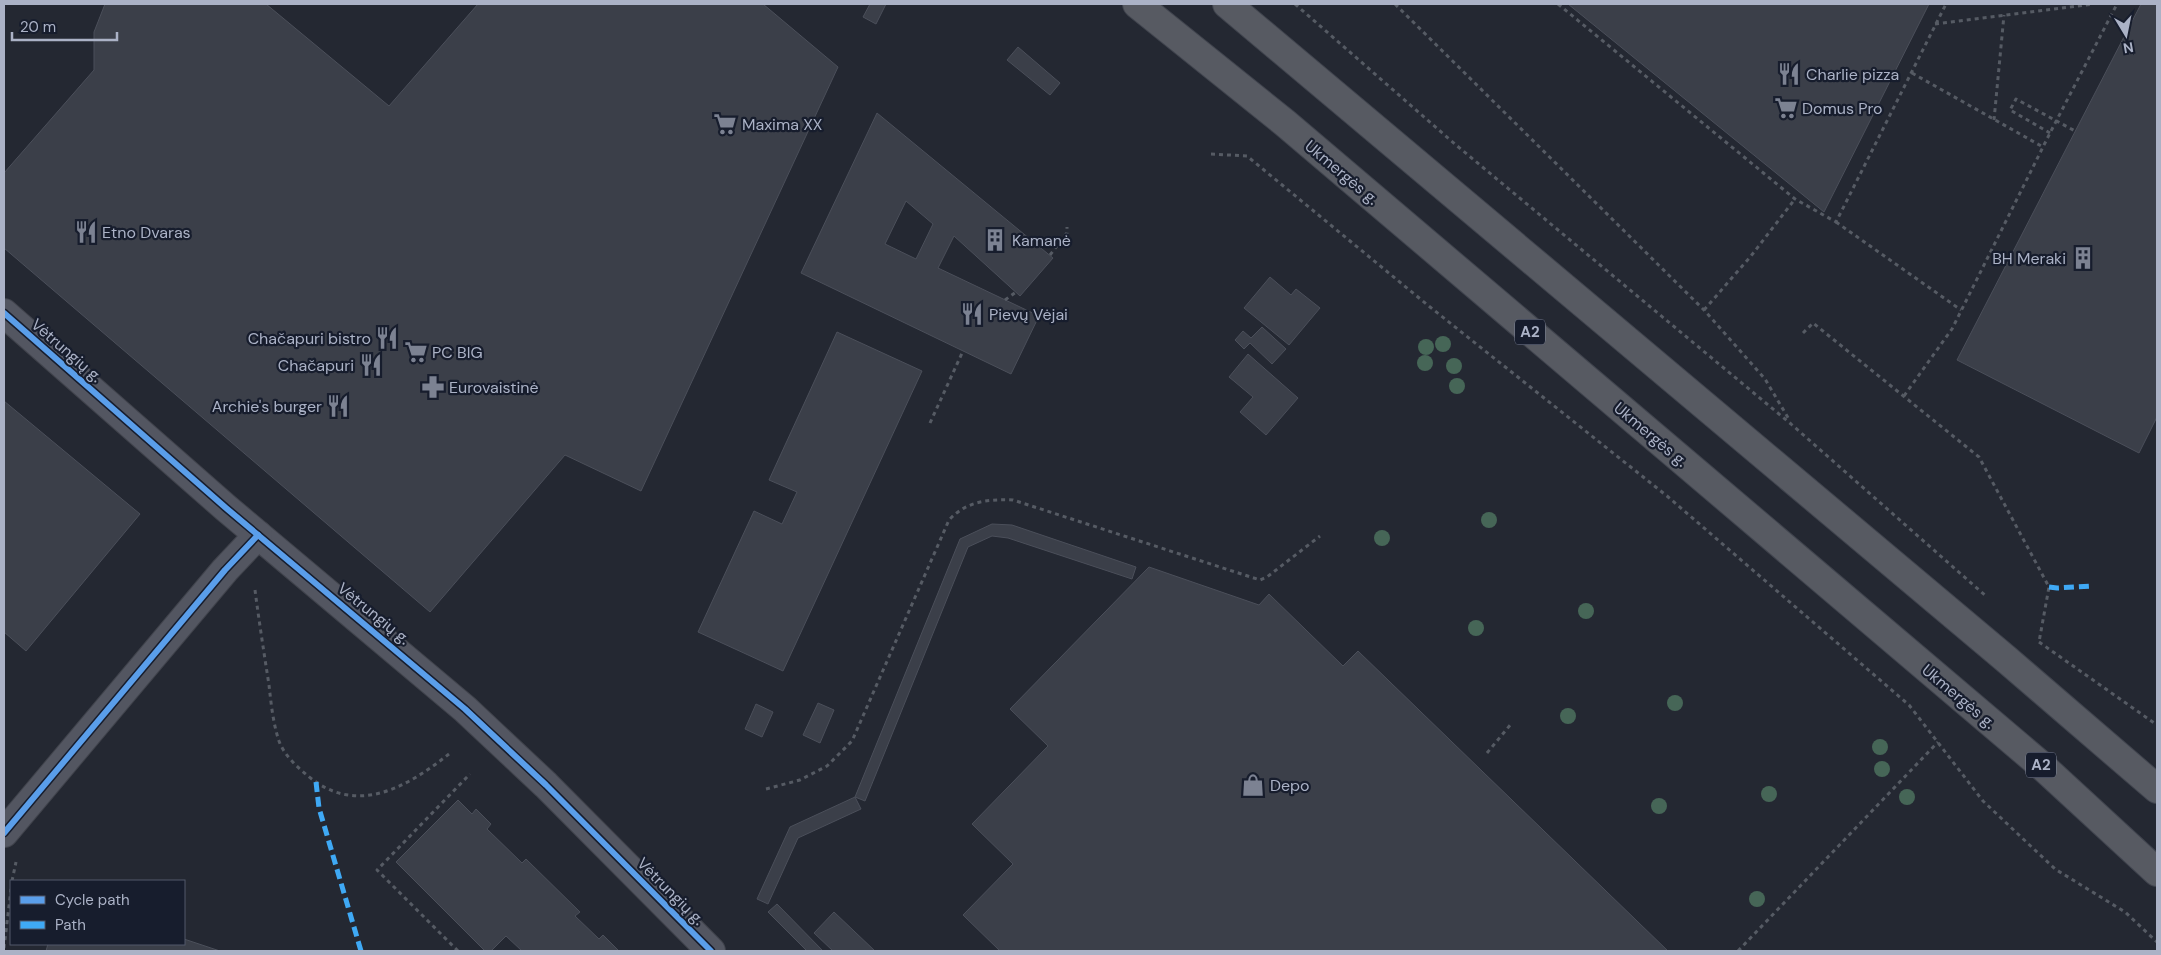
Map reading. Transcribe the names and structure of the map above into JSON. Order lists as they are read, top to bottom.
{
  "streets": {
    "highway": ["Ukmergės g.", "A2"],
    "street": ["Vėtrungių g."]
  },
  "places": {
    "restaurant": [
      "Charlie pizza",
      "Etno Dvaras",
      "Pievų Vėjai",
      "Chačapuri bistro",
      "Chačapuri",
      "Archie's burger"
    ],
    "supermarket": ["Domus Pro", "Maxima XX", "PC BIG"],
    "building": ["Kamanė", "BH Meraki"],
    "pharmacy": ["Eurovaistinė"],
    "shop": ["Depo"]
  },
  "legend": ["Cycle path", "Path"],
  "scale_bar": "20 m",
  "north": "bottom"
}
